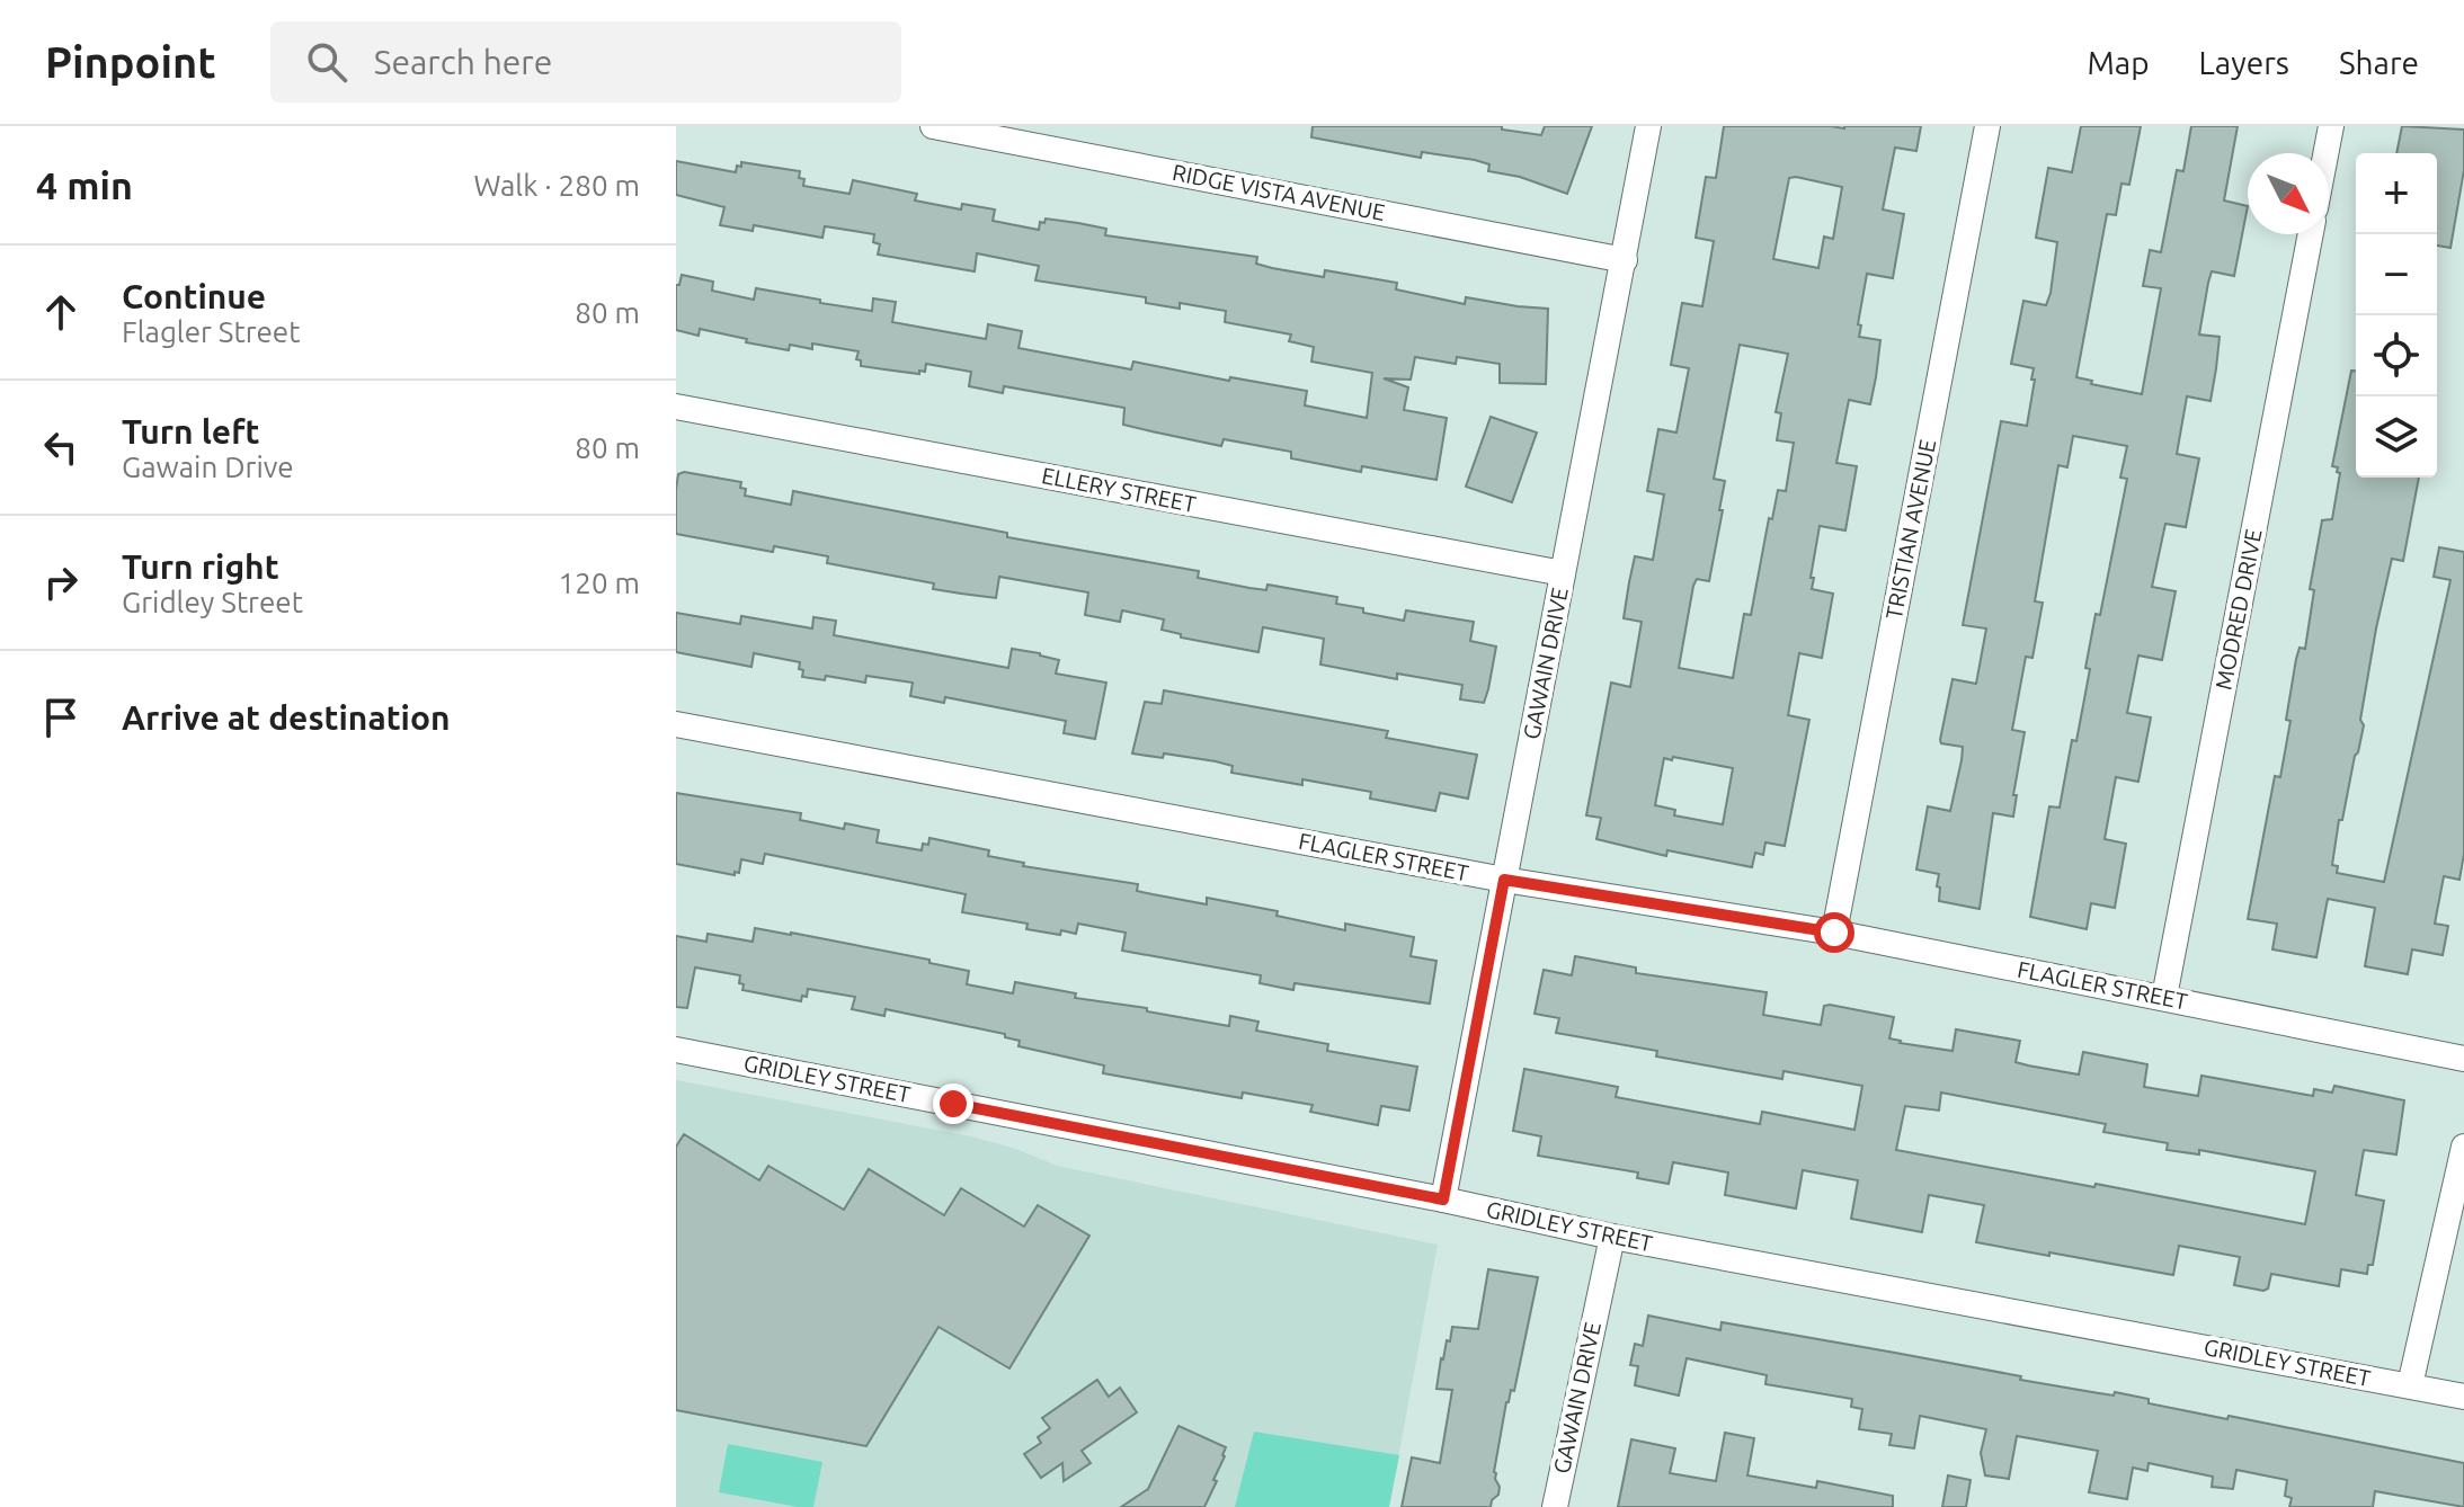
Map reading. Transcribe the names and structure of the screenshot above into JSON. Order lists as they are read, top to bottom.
{
  "streets": {
    "street": [
      "RIDGE VISTA AVENUE",
      "ELLERY STREET",
      "TRISTIAN AVENUE",
      "MODRED DRIVE",
      "GAWAIN DRIVE",
      "FLAGLER STREET",
      "GRIDLEY STREET"
    ]
  },
  "crossings": [
    ["RIDGE VISTA AVENUE", "GAWAIN DRIVE"],
    ["ELLERY STREET", "GAWAIN DRIVE"],
    ["TRISTIAN AVENUE", "FLAGLER STREET"],
    ["MODRED DRIVE", "FLAGLER STREET"],
    ["GAWAIN DRIVE", "FLAGLER STREET"],
    ["GAWAIN DRIVE", "GRIDLEY STREET"]
  ],
  "north": "bottom right",
  "page": {
    "header": "Pinpoint",
    "search": "Search here",
    "nav": ["Map", "Layers", "Share"],
    "heading": ["4 min", "Walk · 280 m"],
    "map_buttons": ["+", "−"],
    "list": [
      ["Continue", "Flagler Street", "80 m"],
      ["Turn left", "Gawain Drive", "80 m"],
      ["Turn right", "Gridley Street", "120 m"],
      "Arrive at destination"
    ]
  }
}
